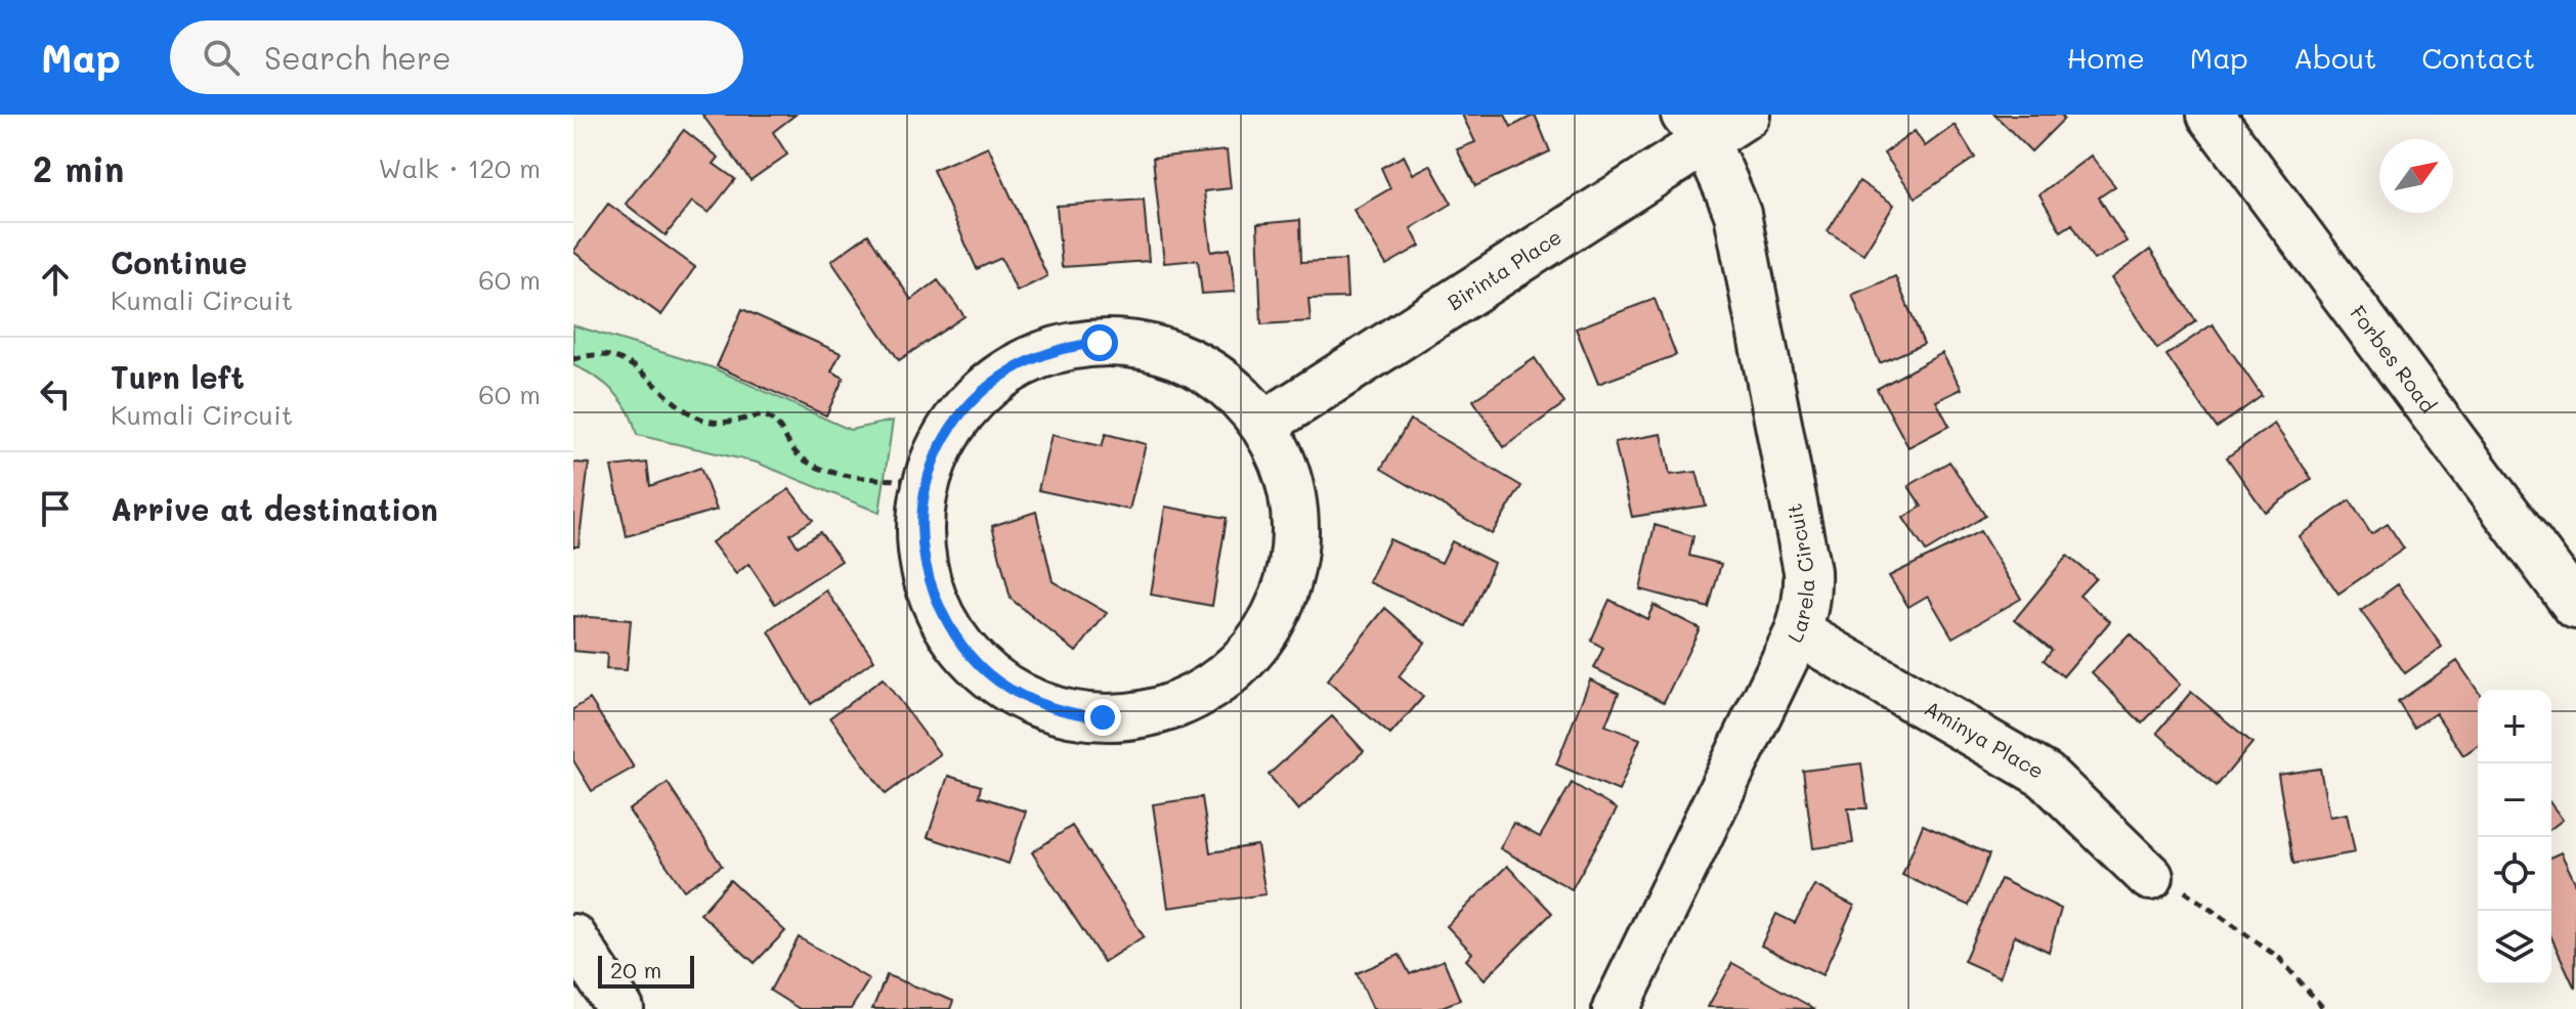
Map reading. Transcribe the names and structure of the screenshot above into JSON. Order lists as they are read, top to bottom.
{
  "streets": {
    "street": [
      "Birinta Place",
      "Forbes Road",
      "Larela Circuit",
      "Aminya Place"
    ]
  },
  "crossings": [
    ["Birinta Place", "Larela Circuit"],
    ["Larela Circuit", "Aminya Place"]
  ],
  "scale_bar": "20 m",
  "north": "top right",
  "page": {
    "header": "Map",
    "search": "Search here",
    "nav": [
      "Home",
      "Map",
      "About",
      "Contact"
    ],
    "heading": ["2 min", "Walk · 120 m"],
    "list": [
      ["Continue", "Kumali Circuit", "60 m"],
      ["Turn left", "Kumali Circuit", "60 m"],
      "Arrive at destination"
    ],
    "map_buttons": ["+", "−"],
    "scale": "20 m"
  }
}
